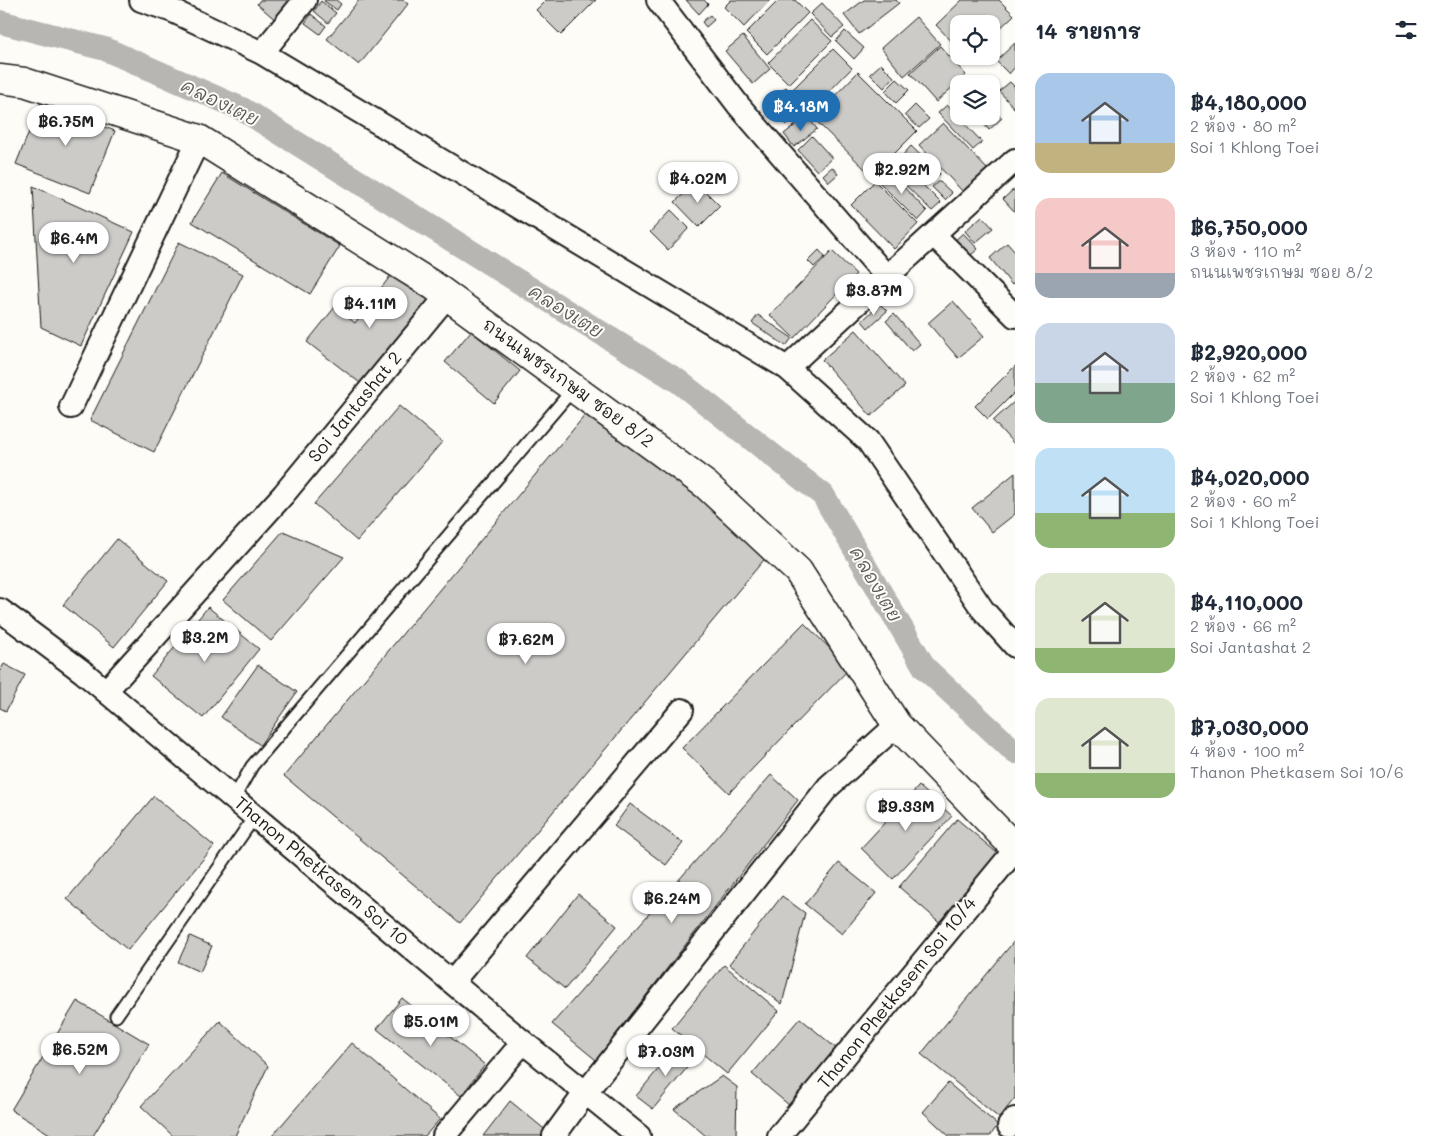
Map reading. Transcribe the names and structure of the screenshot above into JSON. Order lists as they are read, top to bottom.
{
  "streets": {
    "street": [
      "ถนนเพชรเกษม ซอย 8/2",
      "Soi Jantashat 2",
      "Thanon Phetkasem Soi 10",
      "Thanon Phetkasem Soi 10/4"
    ]
  },
  "crossings": [
    ["ถนนเพชรเกษม ซอย 8/2", "Soi Jantashat 2"],
    ["ถนนเพชรเกษม ซอย 8/2", "Thanon Phetkasem Soi 10/4"],
    ["Soi Jantashat 2", "Thanon Phetkasem Soi 10"]
  ],
  "water": ["คลองเตย"],
  "page": {
    "heading": "14 รายการ",
    "list": [
      {
        "name": "฿4,180,000",
        "note": "2 ห้อง · 80 m² · Soi 1 Khlong Toei"
      },
      {
        "name": "฿6,750,000",
        "note": "3 ห้อง · 110 m² · ถนนเพชรเกษม ซอย 8/2"
      },
      {
        "name": "฿2,920,000",
        "note": "2 ห้อง · 62 m² · Soi 1 Khlong Toei"
      },
      {
        "name": "฿4,020,000",
        "note": "2 ห้อง · 60 m² · Soi 1 Khlong Toei"
      },
      {
        "name": "฿4,110,000",
        "note": "2 ห้อง · 66 m² · Soi Jantashat 2"
      },
      {
        "name": "฿7,030,000",
        "note": "4 ห้อง · 100 m² · Thanon Phetkasem Soi 10/6"
      }
    ],
    "price": [
      "฿4.18M",
      "฿6.75M",
      "฿2.92M",
      "฿4.02M",
      "฿6.4M",
      "฿3.87M",
      "฿4.11M",
      "฿3.2M",
      "฿7.62M",
      "฿9.33M",
      "฿6.24M",
      "฿5.01M",
      "฿6.52M",
      "฿7.03M"
    ]
  }
}
